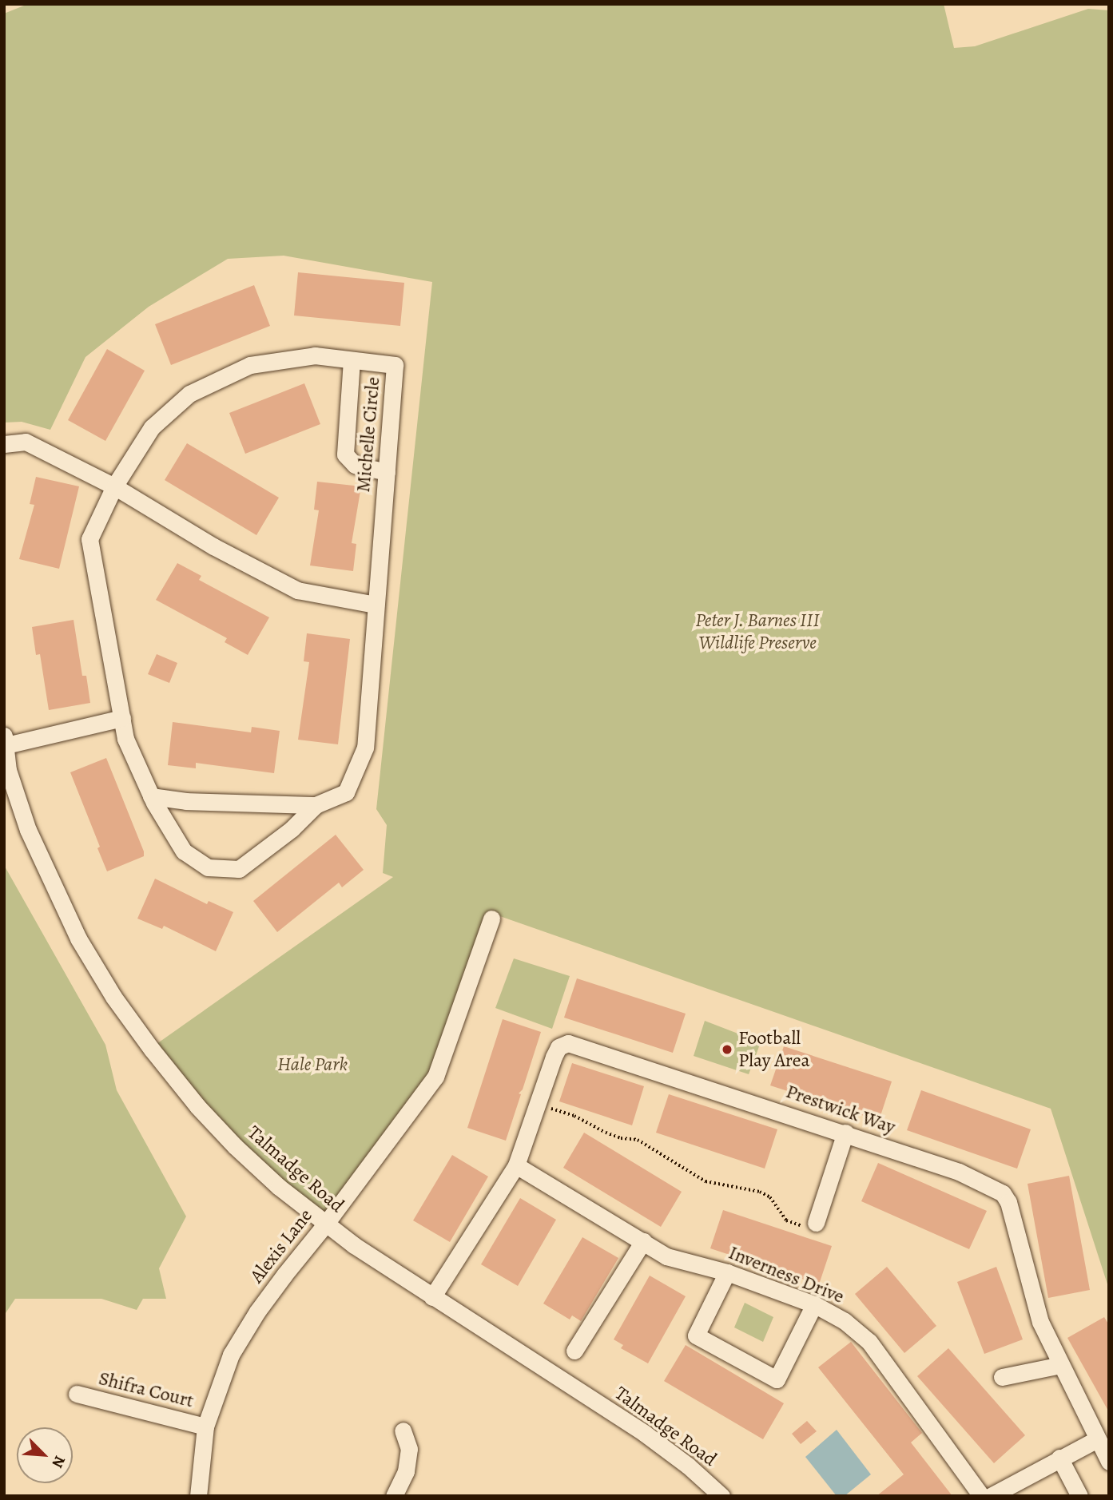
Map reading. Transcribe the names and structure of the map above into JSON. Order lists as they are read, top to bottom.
{
  "streets": {
    "street": [
      "Michelle Circle",
      "Prestwick Way",
      "Talmadge Road",
      "Alexis Lane",
      "Inverness Drive",
      "Shifra Court"
    ]
  },
  "crossings": [
    ["Prestwick Way", "Talmadge Road"],
    ["Prestwick Way", "Inverness Drive"],
    ["Talmadge Road", "Alexis Lane"],
    ["Alexis Lane", "Shifra Court"]
  ],
  "parks": ["Peter J. Barnes III Wildlife Preserve", "Hale Park"],
  "places": ["Football Play Area"],
  "north": "bottom right"
}
